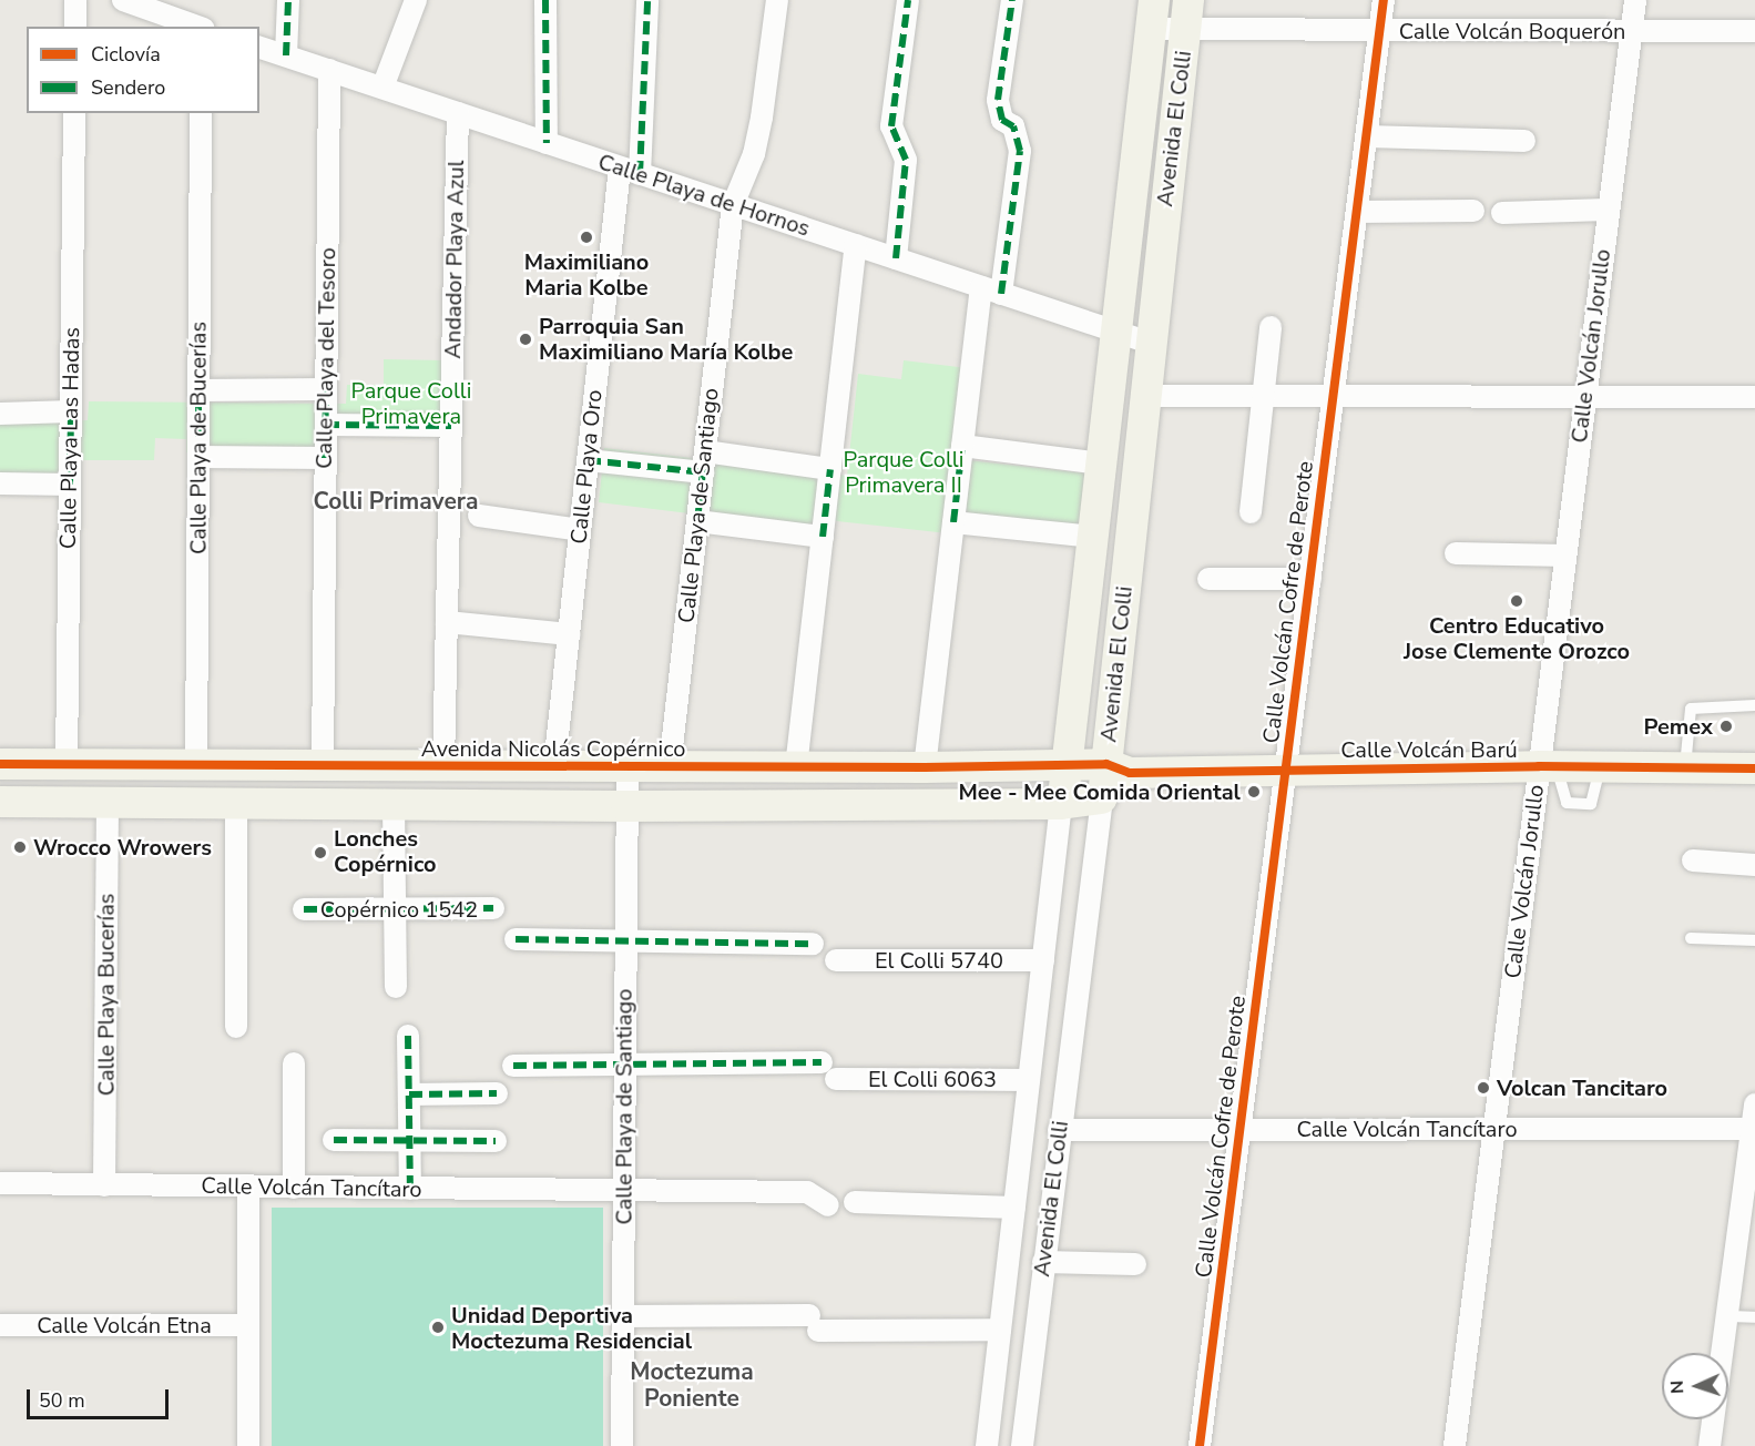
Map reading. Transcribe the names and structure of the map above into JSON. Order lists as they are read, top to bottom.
{
  "streets": {
    "street": [
      "Calle Volcán Boquerón",
      "Avenida El Colli",
      "Calle Playa de Hornos",
      "Andador Playa Azul",
      "Calle Volcán Jorullo",
      "Calle Playa del Tesoro",
      "Calle Playa Las Hadas",
      "Calle Playa de Bucerías",
      "Calle Playa Oro",
      "Calle Playa de Santiago",
      "Calle Volcán Cofre de Perote",
      "Avenida Nicolás Copérnico",
      "Calle Volcán Barú",
      "Copérnico 1542",
      "El Colli 5740",
      "Calle Playa Bucerías",
      "El Colli 6063",
      "Calle Volcán Tancítaro",
      "Calle Volcán Etna"
    ]
  },
  "crossings": [
    ["Calle Volcán Boquerón", "Avenida El Colli"],
    ["Calle Volcán Boquerón", "Calle Volcán Jorullo"],
    ["Calle Volcán Boquerón", "Calle Volcán Cofre de Perote"],
    ["Avenida El Colli", "Calle Playa de Hornos"],
    ["Avenida El Colli", "Avenida Nicolás Copérnico"],
    ["Avenida El Colli", "Calle Volcán Barú"],
    ["Avenida El Colli", "El Colli 5740"],
    ["Avenida El Colli", "El Colli 6063"],
    ["Avenida El Colli", "Calle Volcán Tancítaro"],
    ["Calle Playa de Hornos", "Andador Playa Azul"],
    ["Calle Playa de Hornos", "Calle Playa del Tesoro"],
    ["Calle Playa de Hornos", "Calle Playa Oro"],
    ["Calle Playa de Hornos", "Calle Playa de Santiago"],
    ["Andador Playa Azul", "Avenida Nicolás Copérnico"],
    ["Calle Volcán Jorullo", "Calle Volcán Barú"],
    ["Calle Volcán Jorullo", "Calle Volcán Tancítaro"],
    ["Calle Playa del Tesoro", "Avenida Nicolás Copérnico"],
    ["Calle Playa Las Hadas", "Avenida Nicolás Copérnico"],
    ["Calle Playa de Bucerías", "Avenida Nicolás Copérnico"],
    ["Calle Playa Oro", "Avenida Nicolás Copérnico"],
    ["Calle Playa de Santiago", "Avenida Nicolás Copérnico"],
    ["Calle Playa de Santiago", "Calle Volcán Tancítaro"],
    ["Calle Volcán Cofre de Perote", "Calle Volcán Barú"],
    ["Calle Volcán Cofre de Perote", "Calle Volcán Tancítaro"],
    ["Avenida Nicolás Copérnico", "Calle Volcán Barú"],
    ["Calle Playa Bucerías", "Calle Volcán Tancítaro"]
  ],
  "districts": ["Colli Primavera", "Moctezuma Poniente"],
  "parks": ["Parque Colli Primavera", "Parque Colli Primavera II"],
  "places": [
    "Maximiliano Maria Kolbe",
    "Parroquia San Maximiliano María Kolbe",
    "Centro Educativo Jose Clemente Orozco",
    "Pemex",
    "Mee - Mee Comida Oriental",
    "Wrocco Wrowers",
    "Lonches Copérnico",
    "Volcan Tancitaro",
    "Unidad Deportiva Moctezuma Residencial"
  ],
  "legend": ["Ciclovía", "Sendero"],
  "scale_bar": "50 m",
  "north": "left"
}
